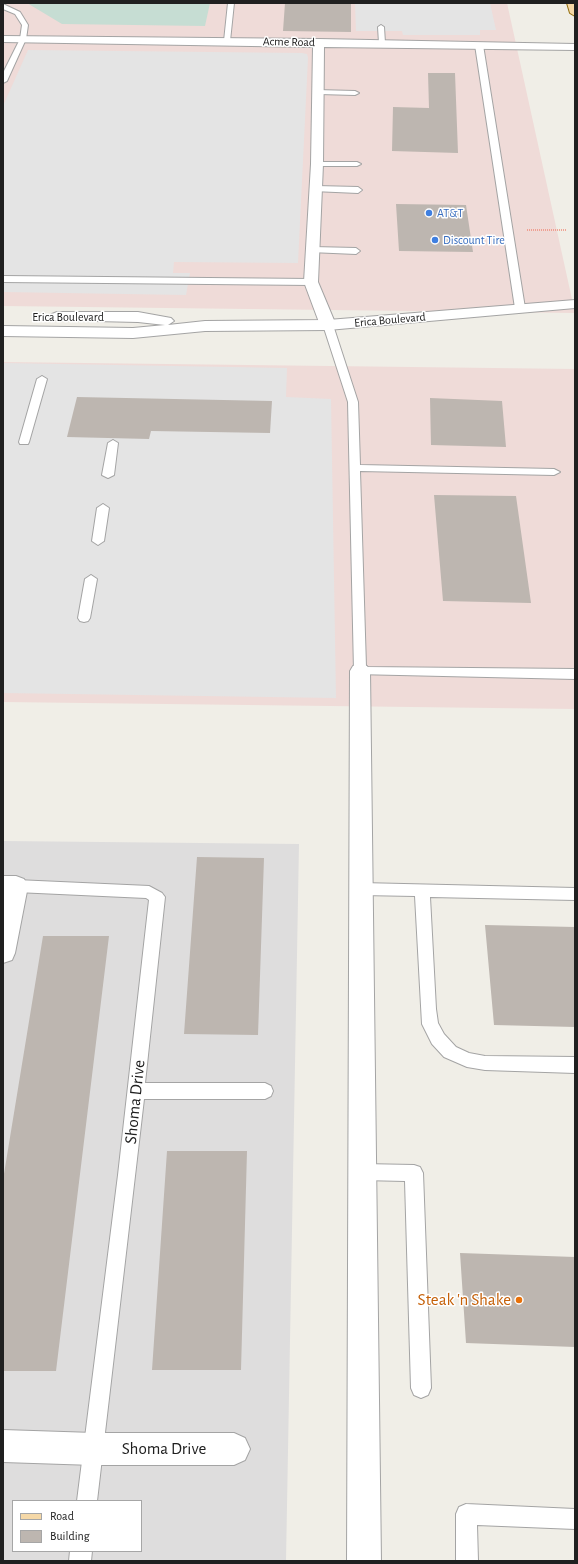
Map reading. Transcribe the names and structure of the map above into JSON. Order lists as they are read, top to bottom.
{
  "streets": {
    "street": ["Acme Road", "Erica Boulevard", "Shoma Drive"]
  },
  "places": ["AT&T", "Discount Tire", "Steak 'n Shake"],
  "legend": ["Road", "Building"]
}
